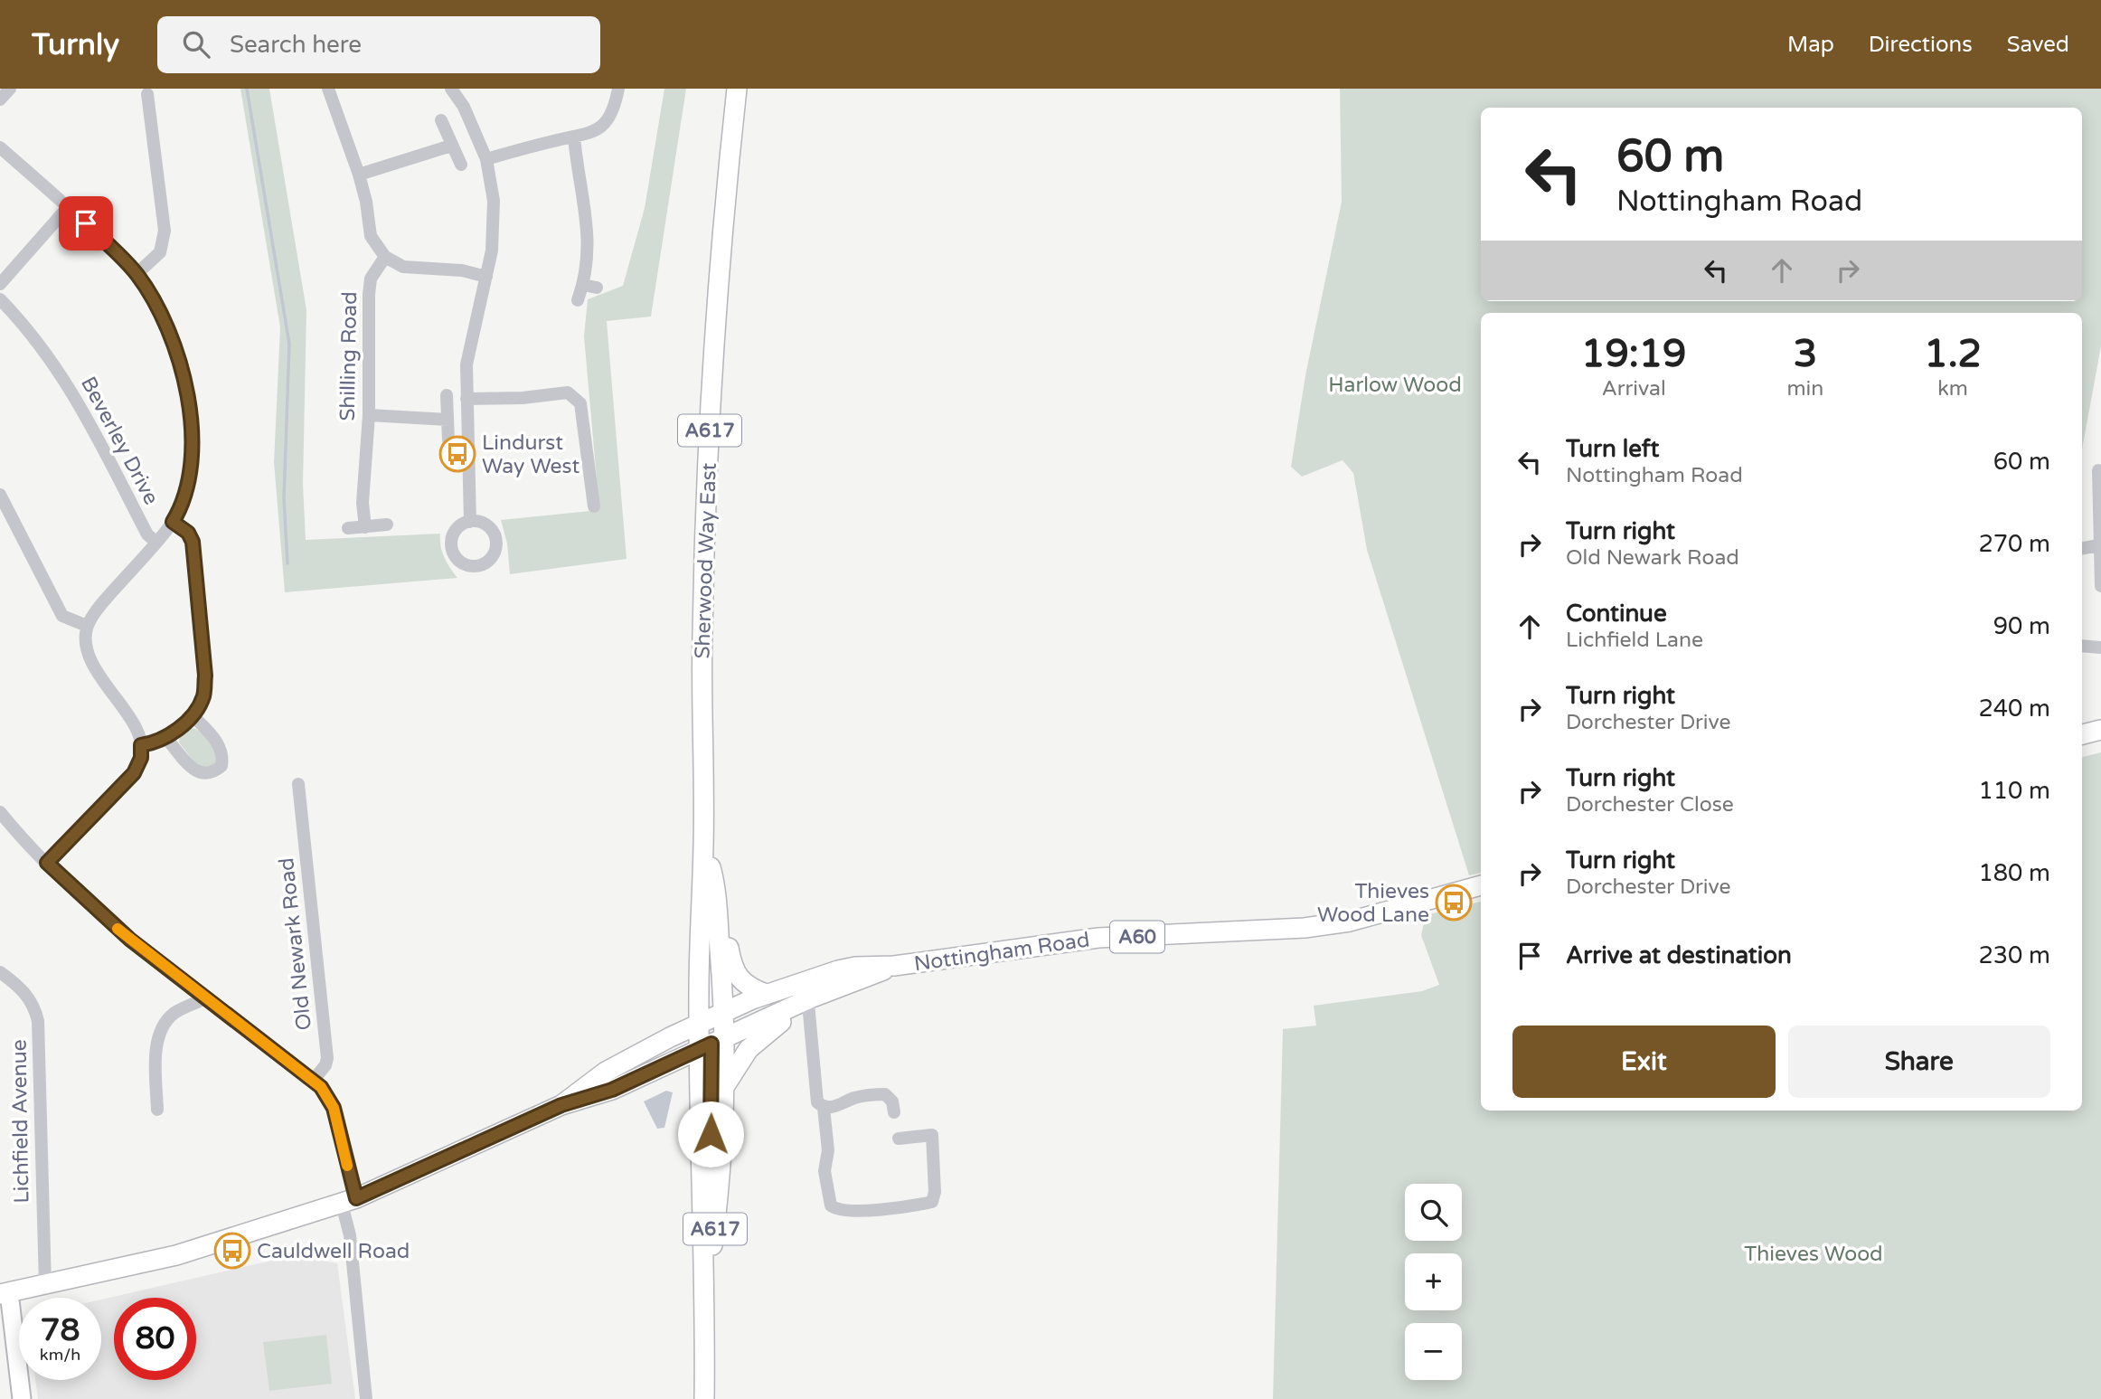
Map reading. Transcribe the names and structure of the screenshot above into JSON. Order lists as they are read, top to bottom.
{
  "streets": {
    "highway": [
      "A617",
      "Sherwood Way East",
      "A60",
      "Nottingham Road"
    ],
    "street": [
      "Shilling Road",
      "Beverley Drive",
      "Old Newark Road",
      "Lichfield Avenue"
    ]
  },
  "crossings": [
    ["A617", "Sherwood Way East"],
    ["A617", "Nottingham Road"],
    ["Sherwood Way East", "Nottingham Road"],
    ["Nottingham Road", "Lichfield Avenue"]
  ],
  "parks": ["Harlow Wood", "Thieves Wood"],
  "places": {
    "bus stop": ["Lindurst Way West", "Thieves Wood Lane", "Cauldwell Road"]
  },
  "page": {
    "header": "Turnly",
    "search": "Search here",
    "nav": ["Map", "Directions", "Saved"],
    "turn": ["60 m", "Nottingham Road"],
    "eta": [
      "19:19",
      "Arrival",
      "3",
      "min",
      "1.2",
      "km"
    ],
    "list": [
      {
        "name": "Turn left",
        "note": "Nottingham Road",
        "value": "60 m"
      },
      {
        "name": "Turn right",
        "note": "Old Newark Road",
        "value": "270 m"
      },
      {
        "name": "Continue",
        "note": "Lichfield Lane",
        "value": "90 m"
      },
      {
        "name": "Turn right",
        "note": "Dorchester Drive",
        "value": "240 m"
      },
      {
        "name": "Turn right",
        "note": "Dorchester Close",
        "value": "110 m"
      },
      {
        "name": "Turn right",
        "note": "Dorchester Drive",
        "value": "180 m"
      },
      {
        "name": "Arrive at destination",
        "value": "230 m"
      }
    ],
    "buttons": ["Exit", "Share"],
    "map_buttons": ["+", "−"],
    "speed": "78 km/h",
    "limit": "80"
  }
}
